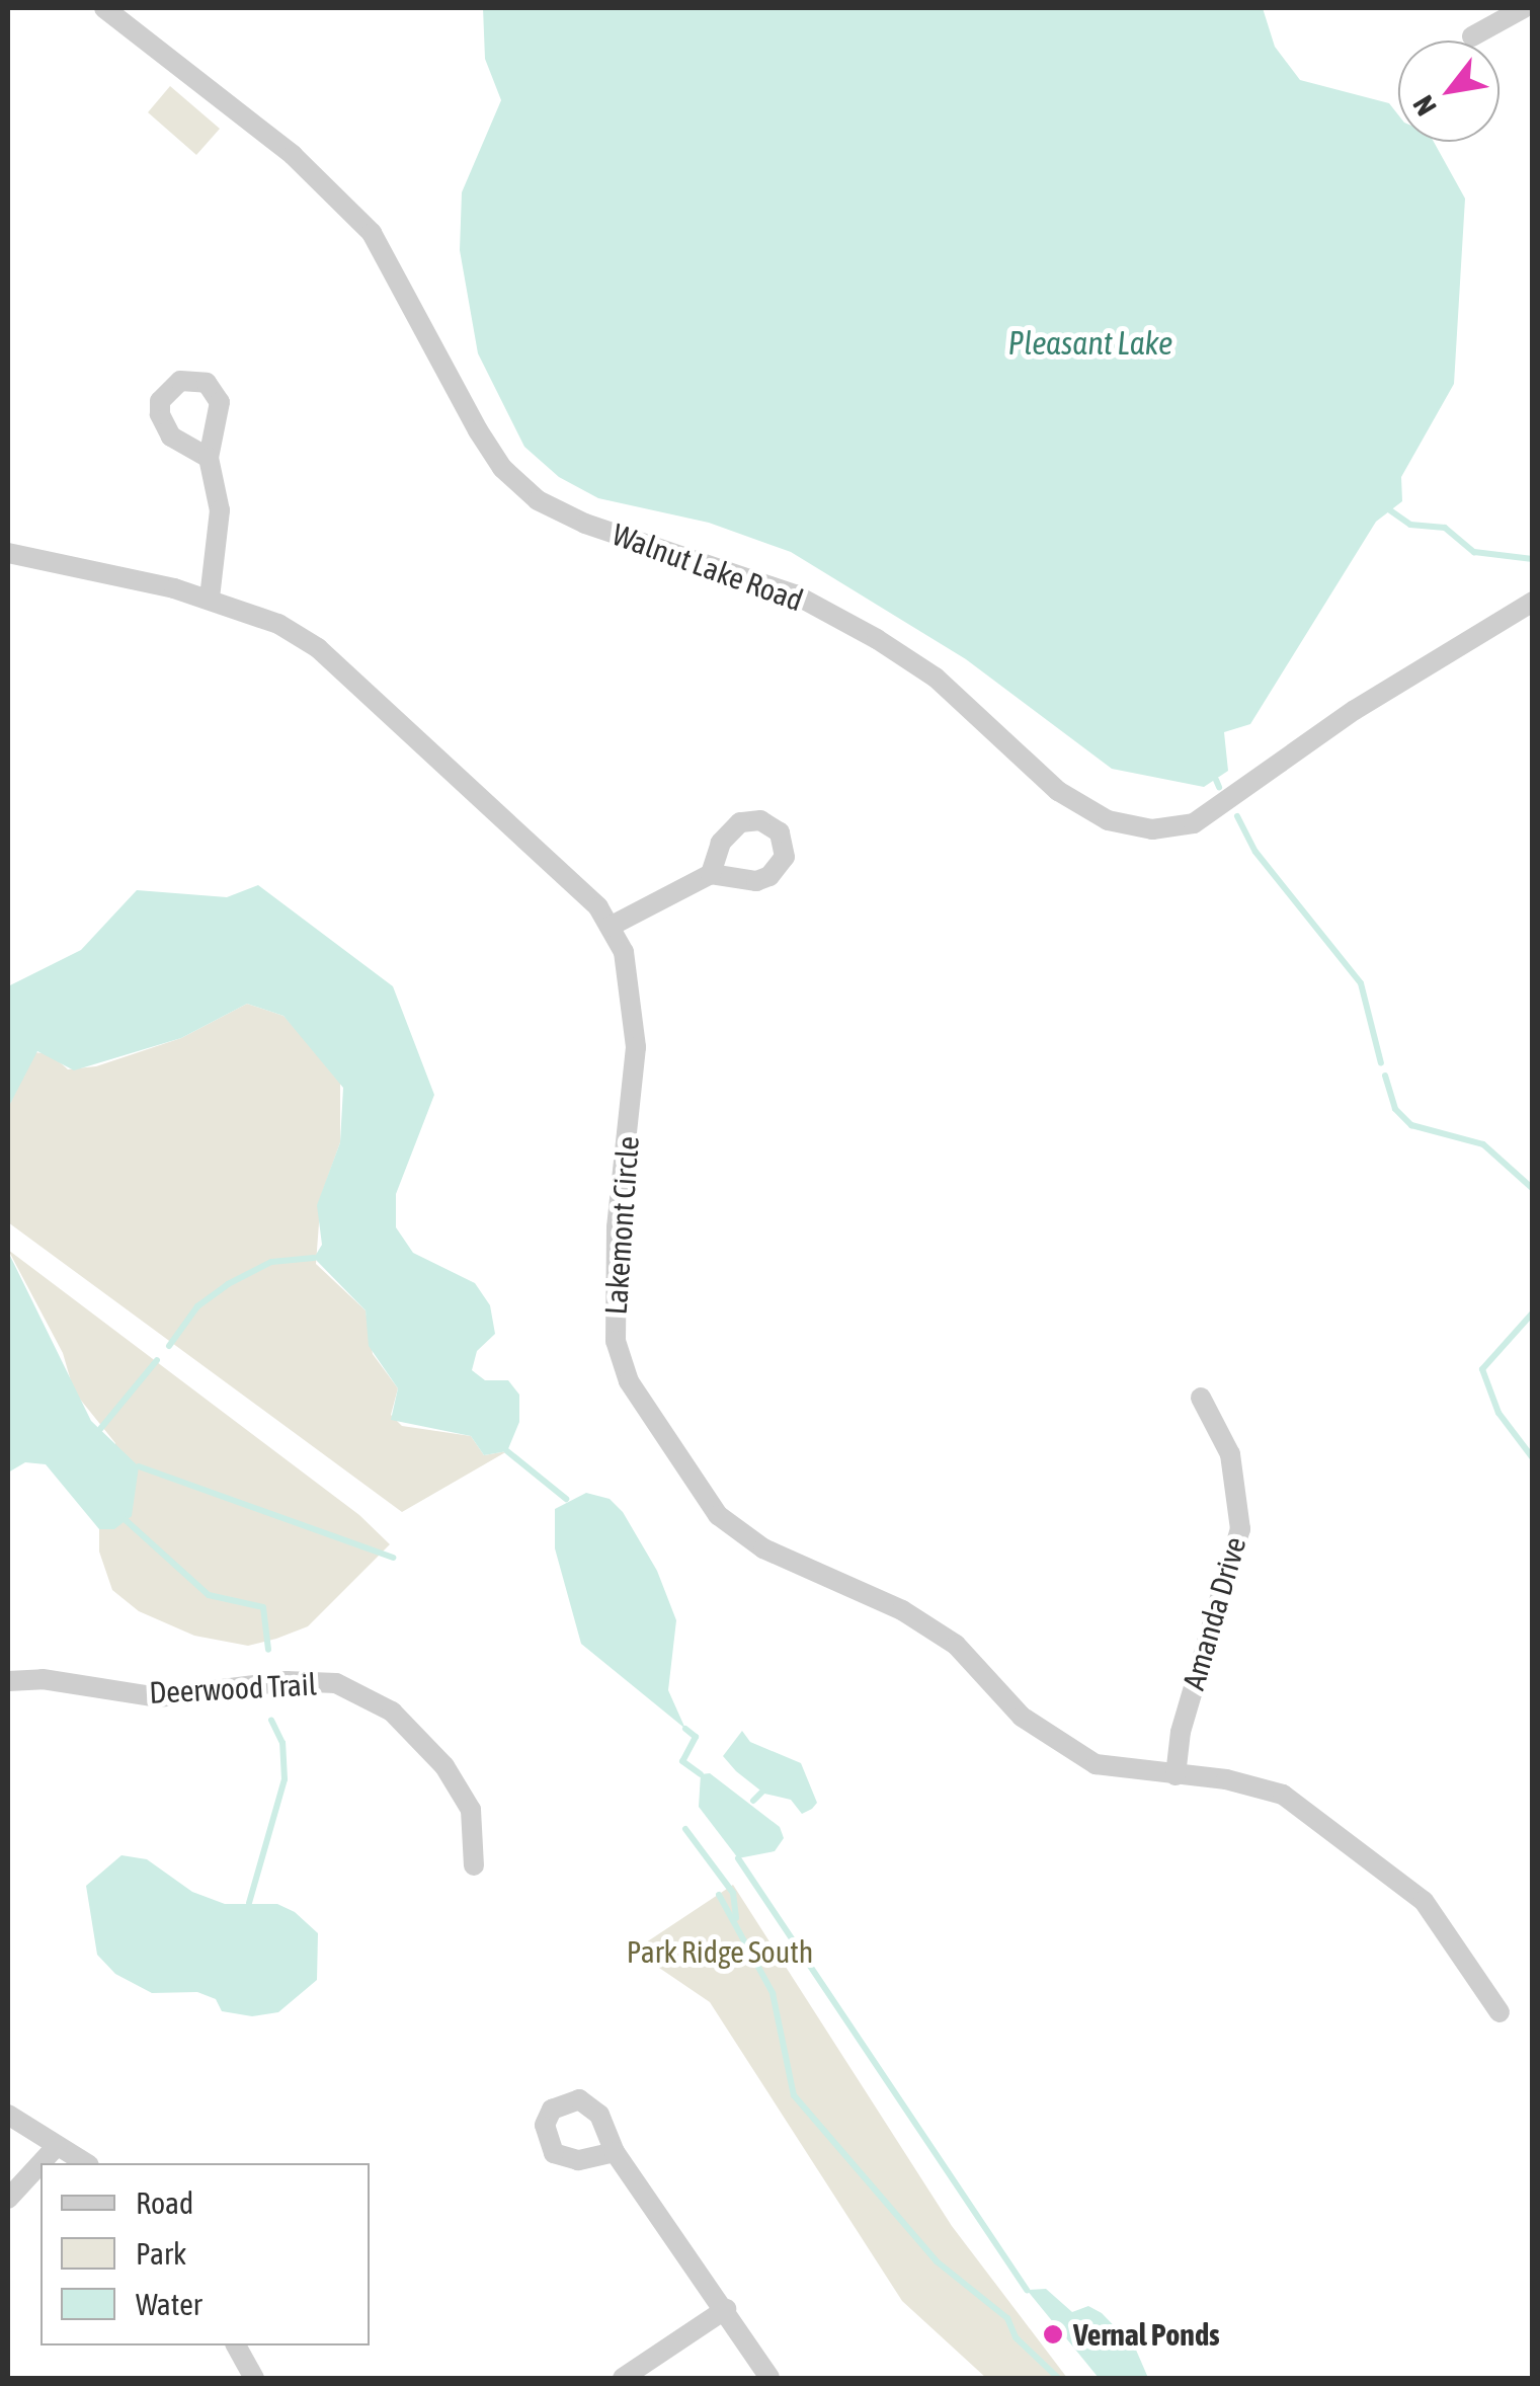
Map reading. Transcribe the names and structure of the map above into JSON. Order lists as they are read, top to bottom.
{
  "streets": {
    "street": [
      "Walnut Lake Road",
      "Lakemont Circle",
      "Amanda Drive",
      "Deerwood Trail"
    ]
  },
  "crossings": [
    ["Lakemont Circle", "Amanda Drive"]
  ],
  "water": ["Pleasant Lake"],
  "parks": ["Park Ridge South"],
  "places": ["Vernal Ponds"],
  "legend": ["Road", "Park", "Water"],
  "north": "bottom left"
}
